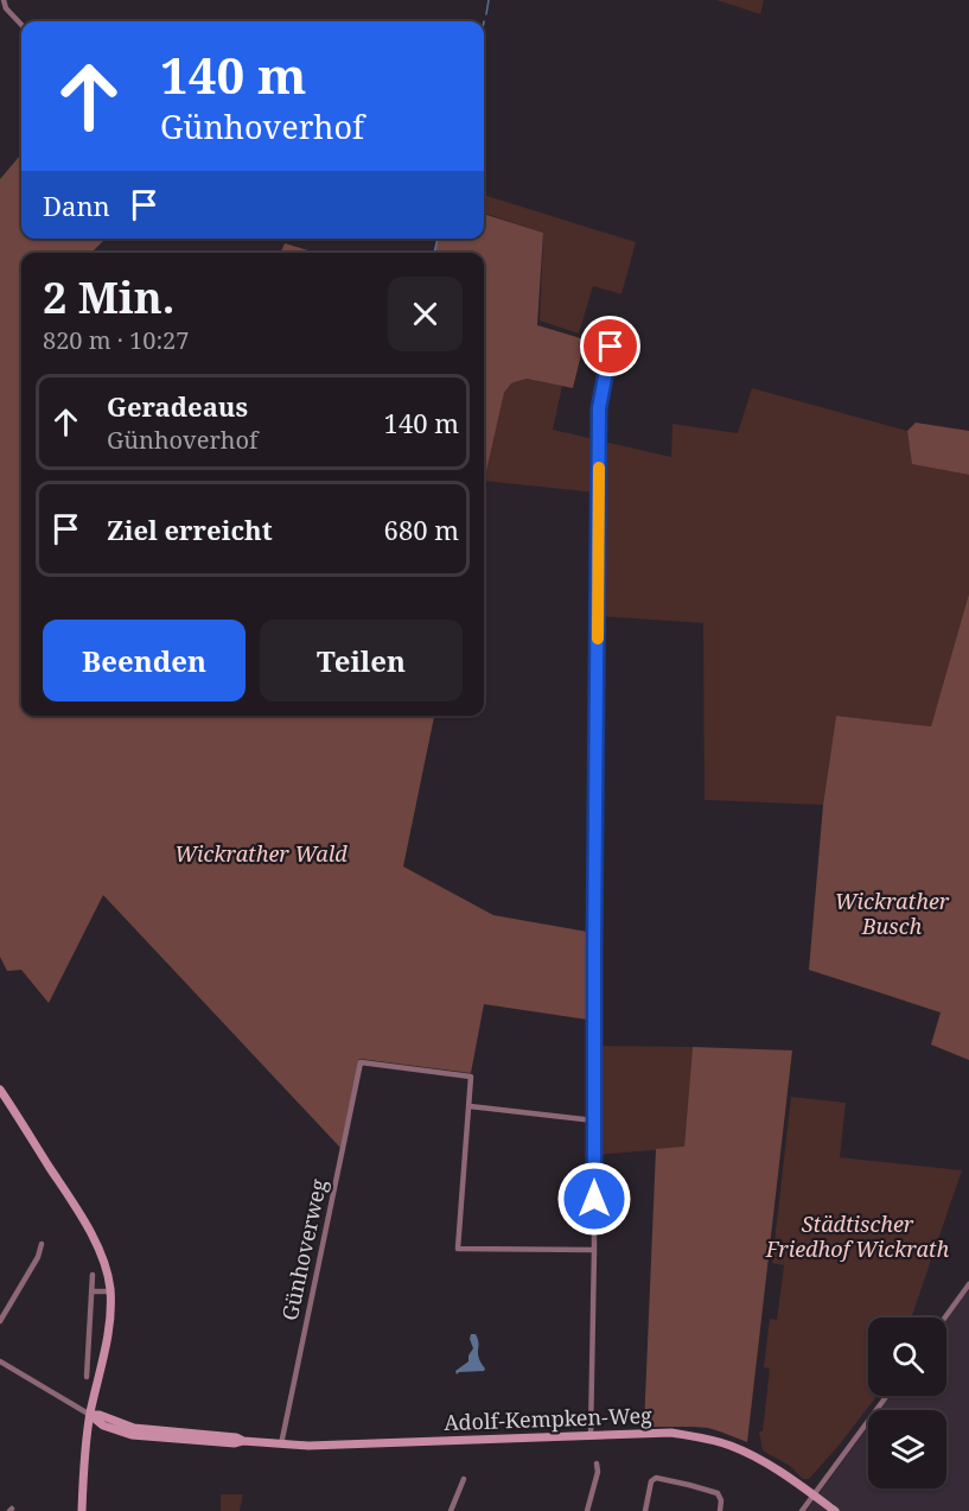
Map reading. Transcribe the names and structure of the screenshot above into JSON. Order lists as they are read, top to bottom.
{
  "streets": {
    "main road": ["Adolf-Kempken-Weg"],
    "street": ["Günhoverweg"]
  },
  "crossings": [
    ["Günhoverweg", "Adolf-Kempken-Weg"]
  ],
  "parks": ["Wickrather Wald", "Wickrather Busch", "Städtischer Friedhof Wickrath"],
  "page": {
    "turn": ["140 m", "Günhoverhof"],
    "then": "Dann",
    "heading": ["2 Min.", "820 m · 10:27"],
    "list": [
      {
        "name": "Geradeaus",
        "note": "Günhoverhof",
        "value": "140 m"
      },
      {
        "name": "Ziel erreicht",
        "value": "680 m"
      }
    ],
    "buttons": ["Beenden", "Teilen"]
  }
}
